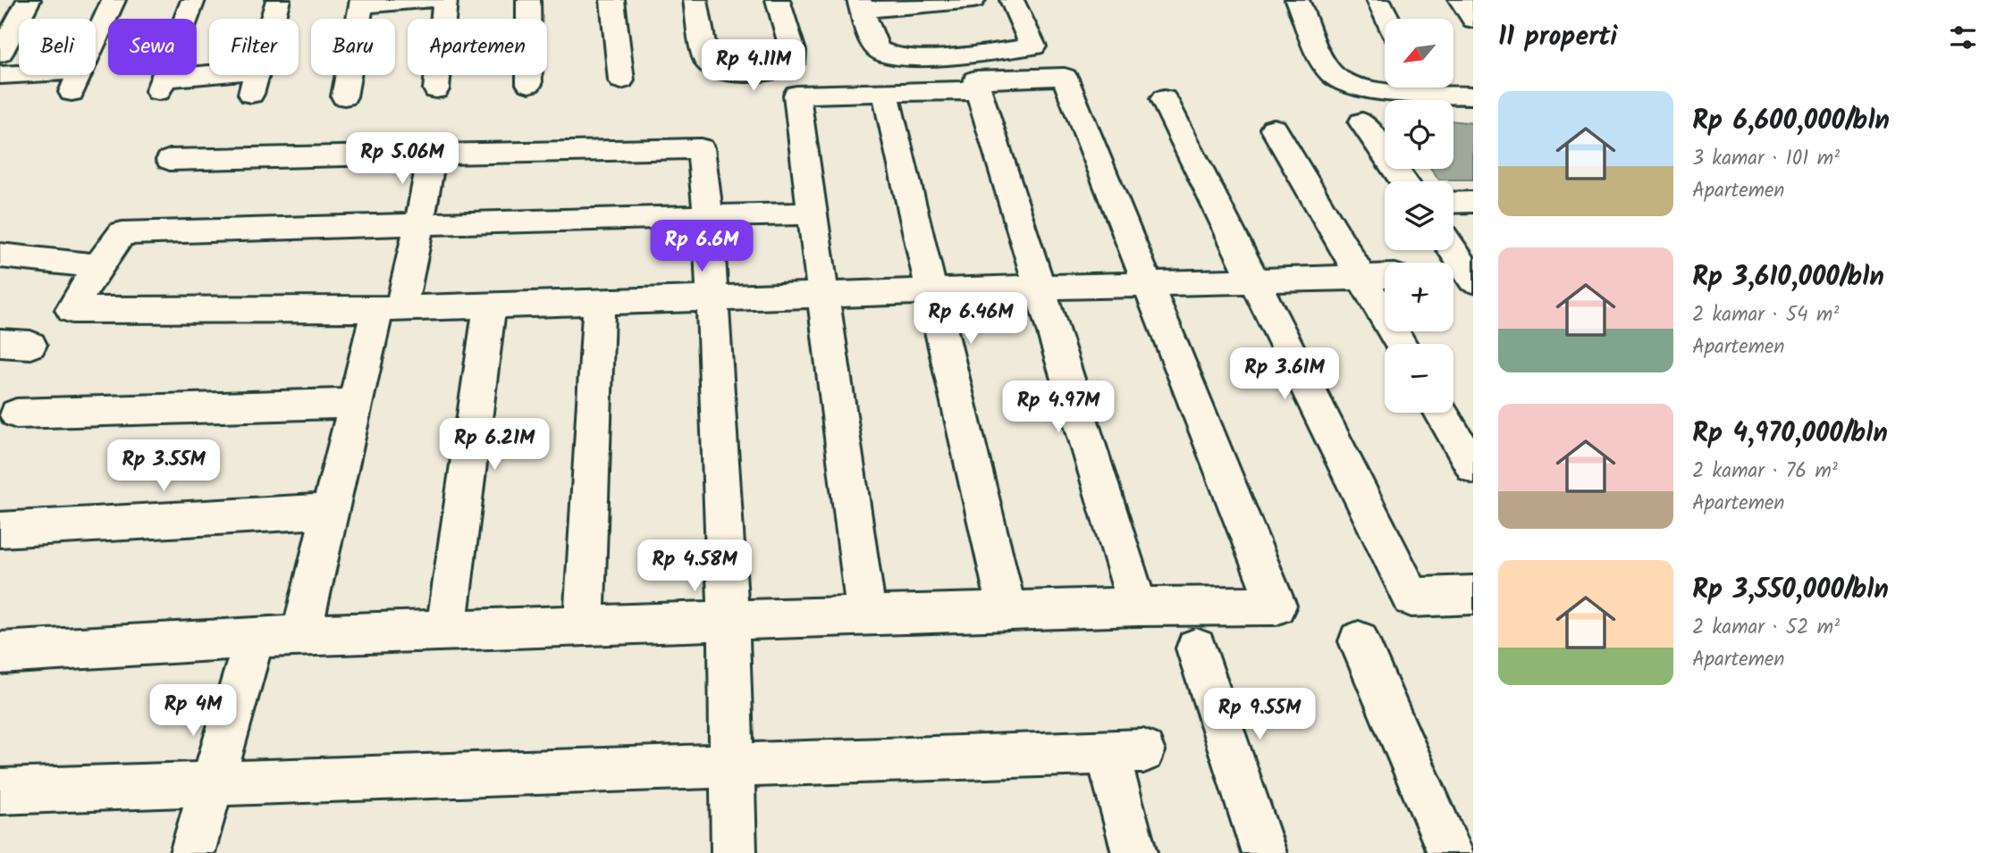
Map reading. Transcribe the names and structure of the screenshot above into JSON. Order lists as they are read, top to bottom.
{
  "north": "bottom left",
  "page": {
    "heading": "11 properti",
    "map_buttons": ["+", "−"],
    "chip": [
      "Beli",
      "Sewa",
      "Filter",
      "Baru",
      "Apartemen"
    ],
    "price": [
      "Rp 4.11M",
      "Rp 5.06M",
      "Rp 6.6M",
      "Rp 6.46M",
      "Rp 3.61M",
      "Rp 4.97M",
      "Rp 6.21M",
      "Rp 3.55M",
      "Rp 4.58M",
      "Rp 4M",
      "Rp 9.55M"
    ],
    "list": [
      {
        "name": "Rp 6,600,000/bln",
        "note": "3 kamar · 101 m² · Apartemen"
      },
      {
        "name": "Rp 3,610,000/bln",
        "note": "2 kamar · 54 m² · Apartemen"
      },
      {
        "name": "Rp 4,970,000/bln",
        "note": "2 kamar · 76 m² · Apartemen"
      },
      {
        "name": "Rp 3,550,000/bln",
        "note": "2 kamar · 52 m² · Apartemen"
      }
    ]
  }
}
